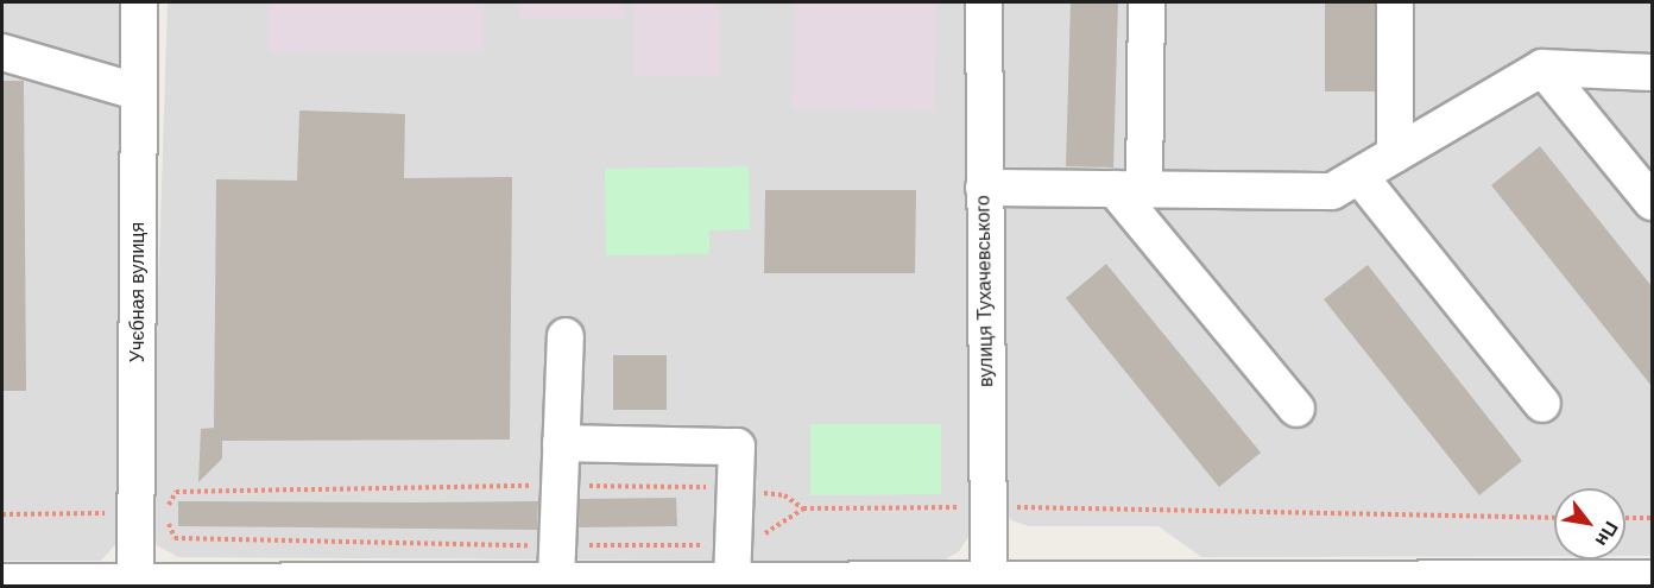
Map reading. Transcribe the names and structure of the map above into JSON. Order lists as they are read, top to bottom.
{
  "streets": {
    "street": ["вулиця Тухачевського", "Учєбная вулиця"]
  },
  "north": "bottom right"
}
